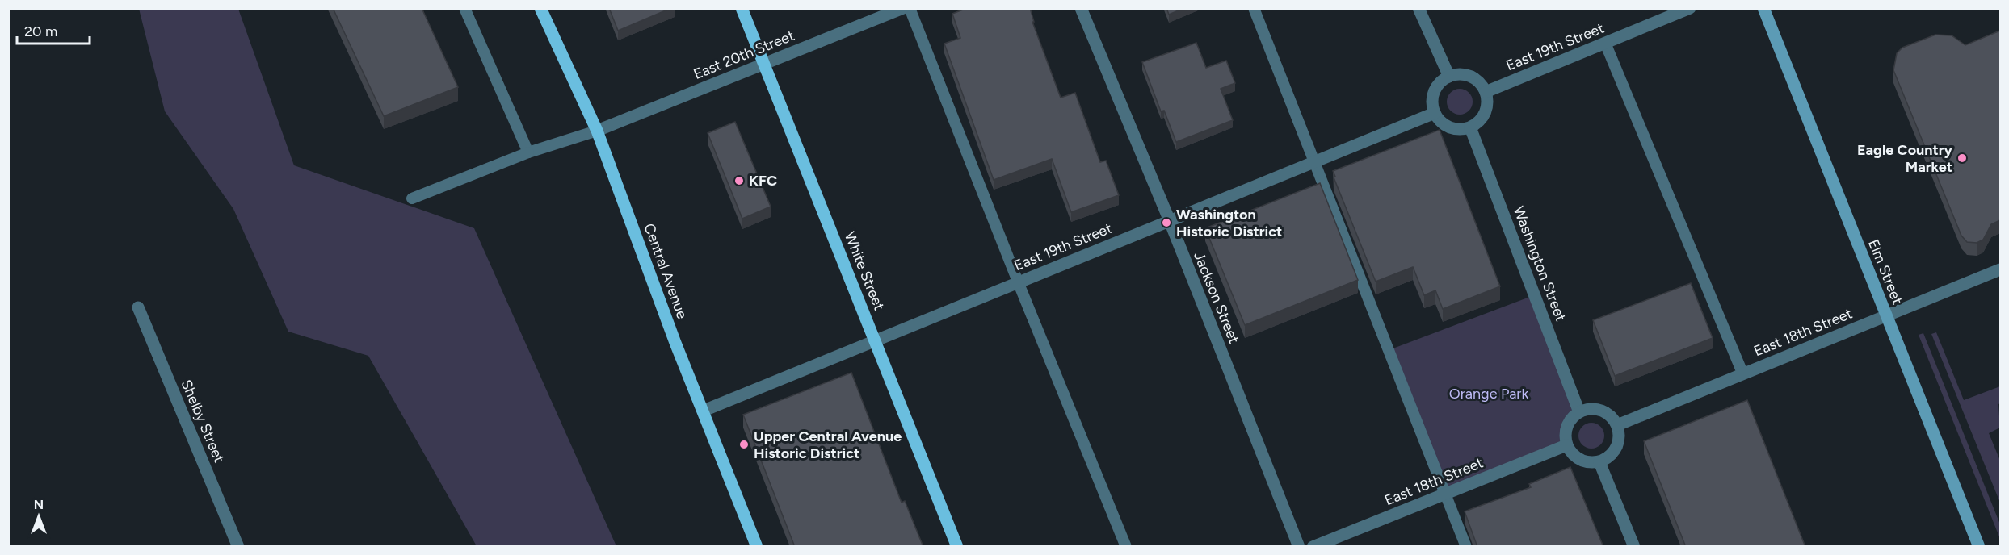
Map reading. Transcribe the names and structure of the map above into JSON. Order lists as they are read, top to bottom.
{
  "streets": {
    "main road": ["Central Avenue", "White Street", "Elm Street"],
    "street": [
      "East 19th Street",
      "East 20th Street",
      "Washington Street",
      "Jackson Street",
      "East 18th Street",
      "Shelby Street"
    ]
  },
  "crossings": [
    ["East 19th Street", "Washington Street"],
    ["East 19th Street", "Central Avenue"],
    ["East 19th Street", "White Street"],
    ["East 19th Street", "Jackson Street"],
    ["East 20th Street", "Central Avenue"],
    ["East 20th Street", "White Street"],
    ["Washington Street", "East 18th Street"],
    ["Elm Street", "East 18th Street"]
  ],
  "parks": ["Orange Park"],
  "places": [
    "Eagle Country Market",
    "KFC",
    "Washington Historic District",
    "Upper Central Avenue Historic District"
  ],
  "scale_bar": "20 m",
  "north": "top"
}
